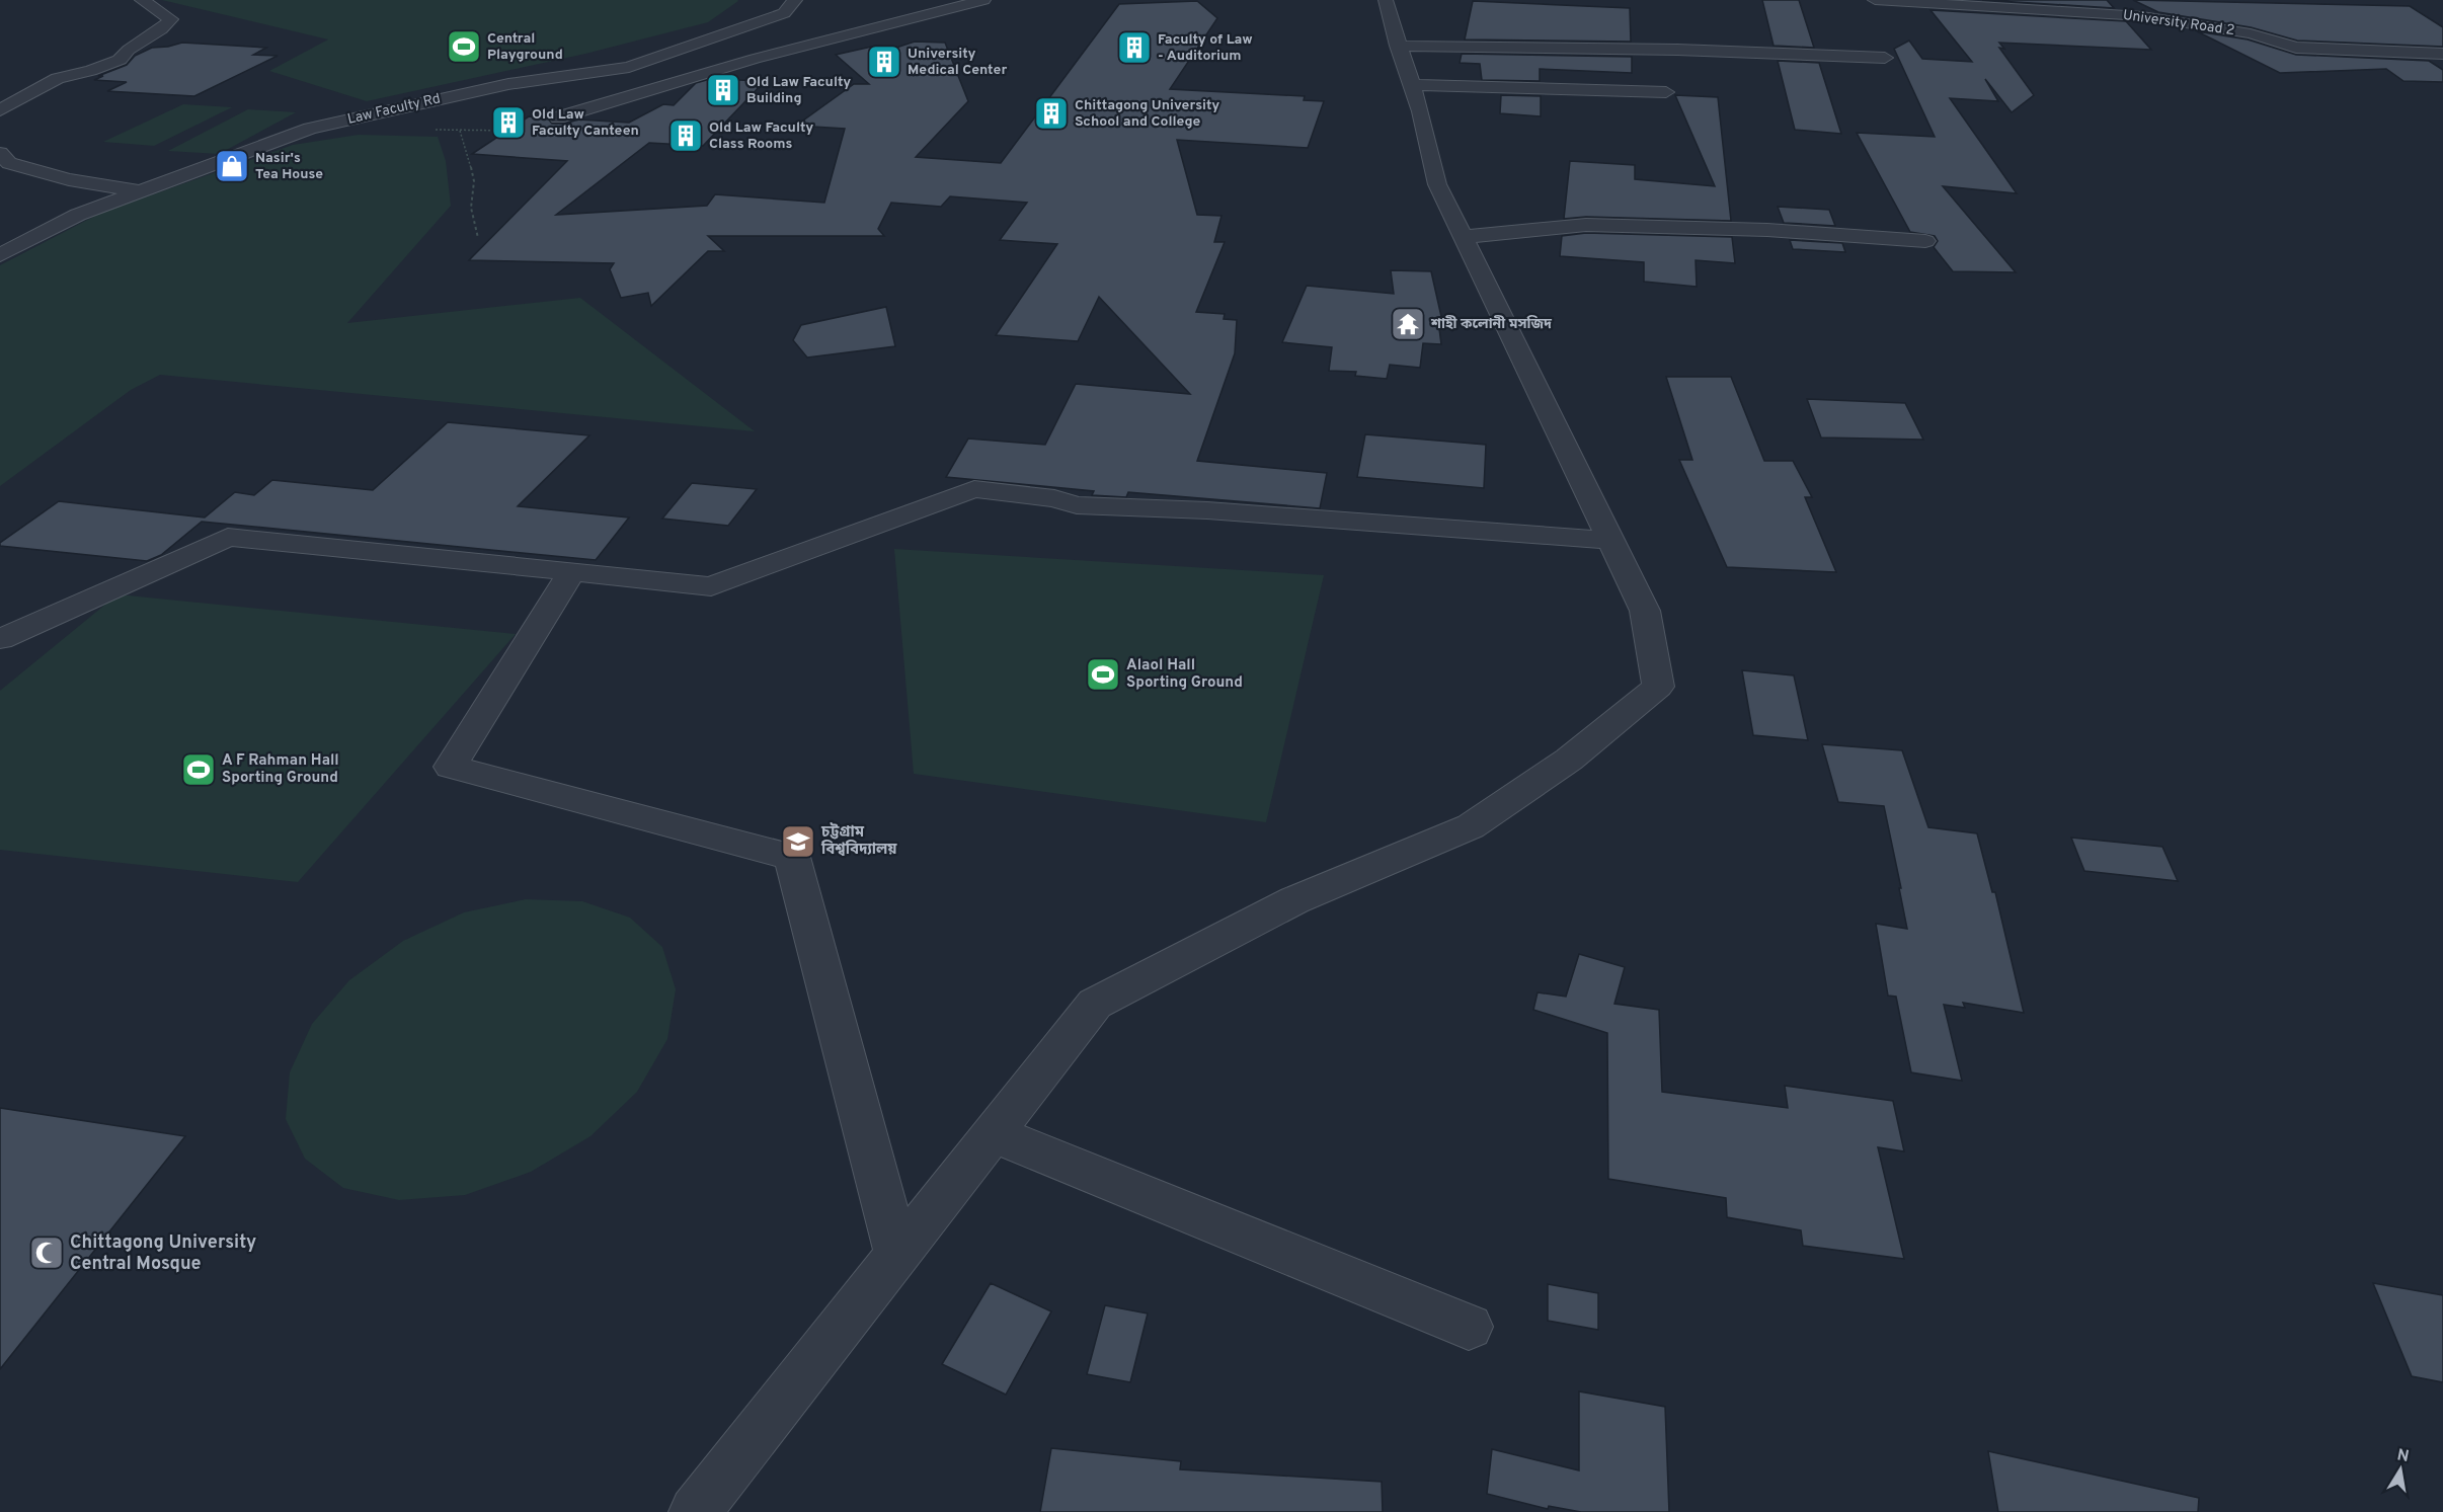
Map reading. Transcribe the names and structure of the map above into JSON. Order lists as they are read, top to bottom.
{
  "streets": {
    "street": ["University Road 2", "Law Faculty Rd"]
  },
  "places": {
    "sports": ["Central Playground", "Alaol Hall Sporting Ground", "A F Rahman Hall Sporting Ground"],
    "building": [
      "Faculty of Law - Auditorium",
      "University Medical Center",
      "Old Law Faculty Building",
      "Chittagong University School and College",
      "Old Law Faculty Canteen",
      "Old Law Faculty Class Rooms"
    ],
    "shop": ["Nasir's Tea House"],
    "temple": ["শাহী কলোনী মসজিদ"],
    "school or university": ["চট্টগ্রাম বিশ্ববিদ্যালয়"],
    "mosque": ["Chittagong University Central Mosque"]
  },
  "north": "top"
}
